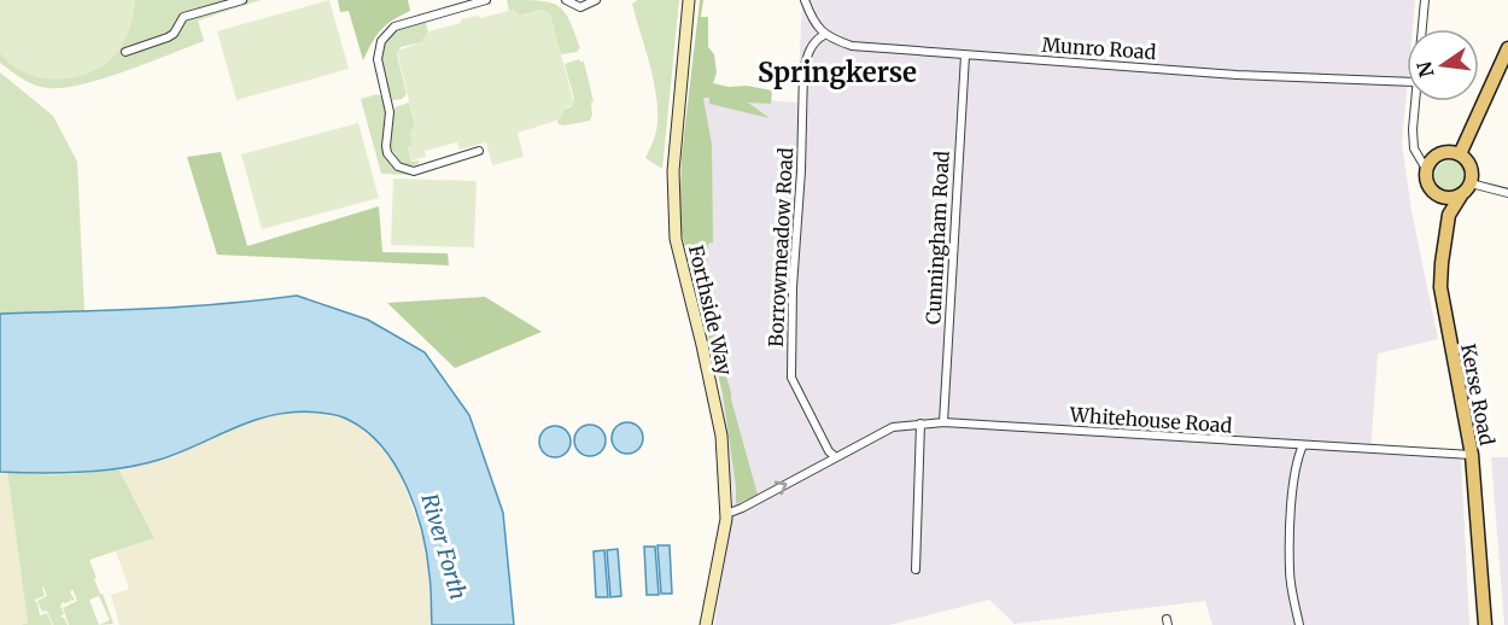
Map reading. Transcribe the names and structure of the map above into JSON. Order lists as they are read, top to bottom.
{
  "streets": {
    "main road": ["Kerse Road"],
    "street": [
      "Munro Road",
      "Cunningham Road",
      "Borrowmeadow Road",
      "Forthside Way",
      "Whitehouse Road"
    ]
  },
  "crossings": [
    ["Munro Road", "Cunningham Road"],
    ["Munro Road", "Borrowmeadow Road"],
    ["Cunningham Road", "Whitehouse Road"],
    ["Borrowmeadow Road", "Whitehouse Road"],
    ["Forthside Way", "Whitehouse Road"],
    ["Kerse Road", "Whitehouse Road"]
  ],
  "districts": ["Springkerse"],
  "water": ["River Forth"],
  "north": "left"
}
